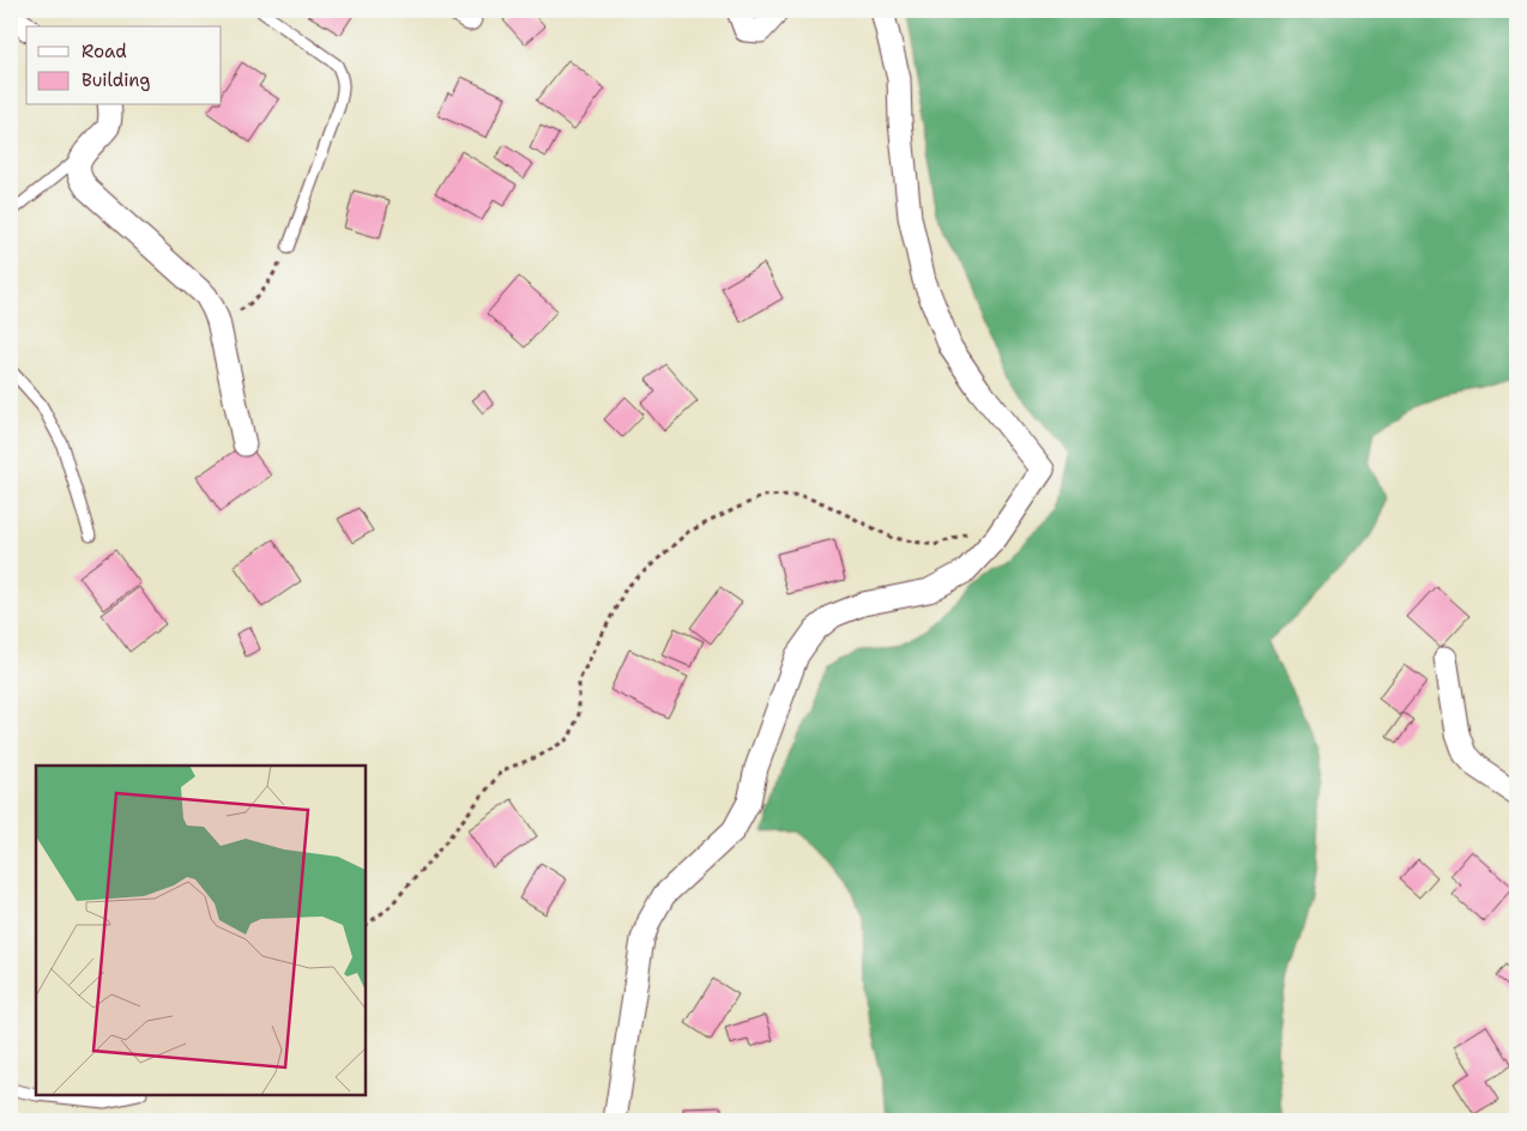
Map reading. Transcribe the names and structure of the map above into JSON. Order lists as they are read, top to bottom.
{
  "legend": ["Road", "Building"]
}
